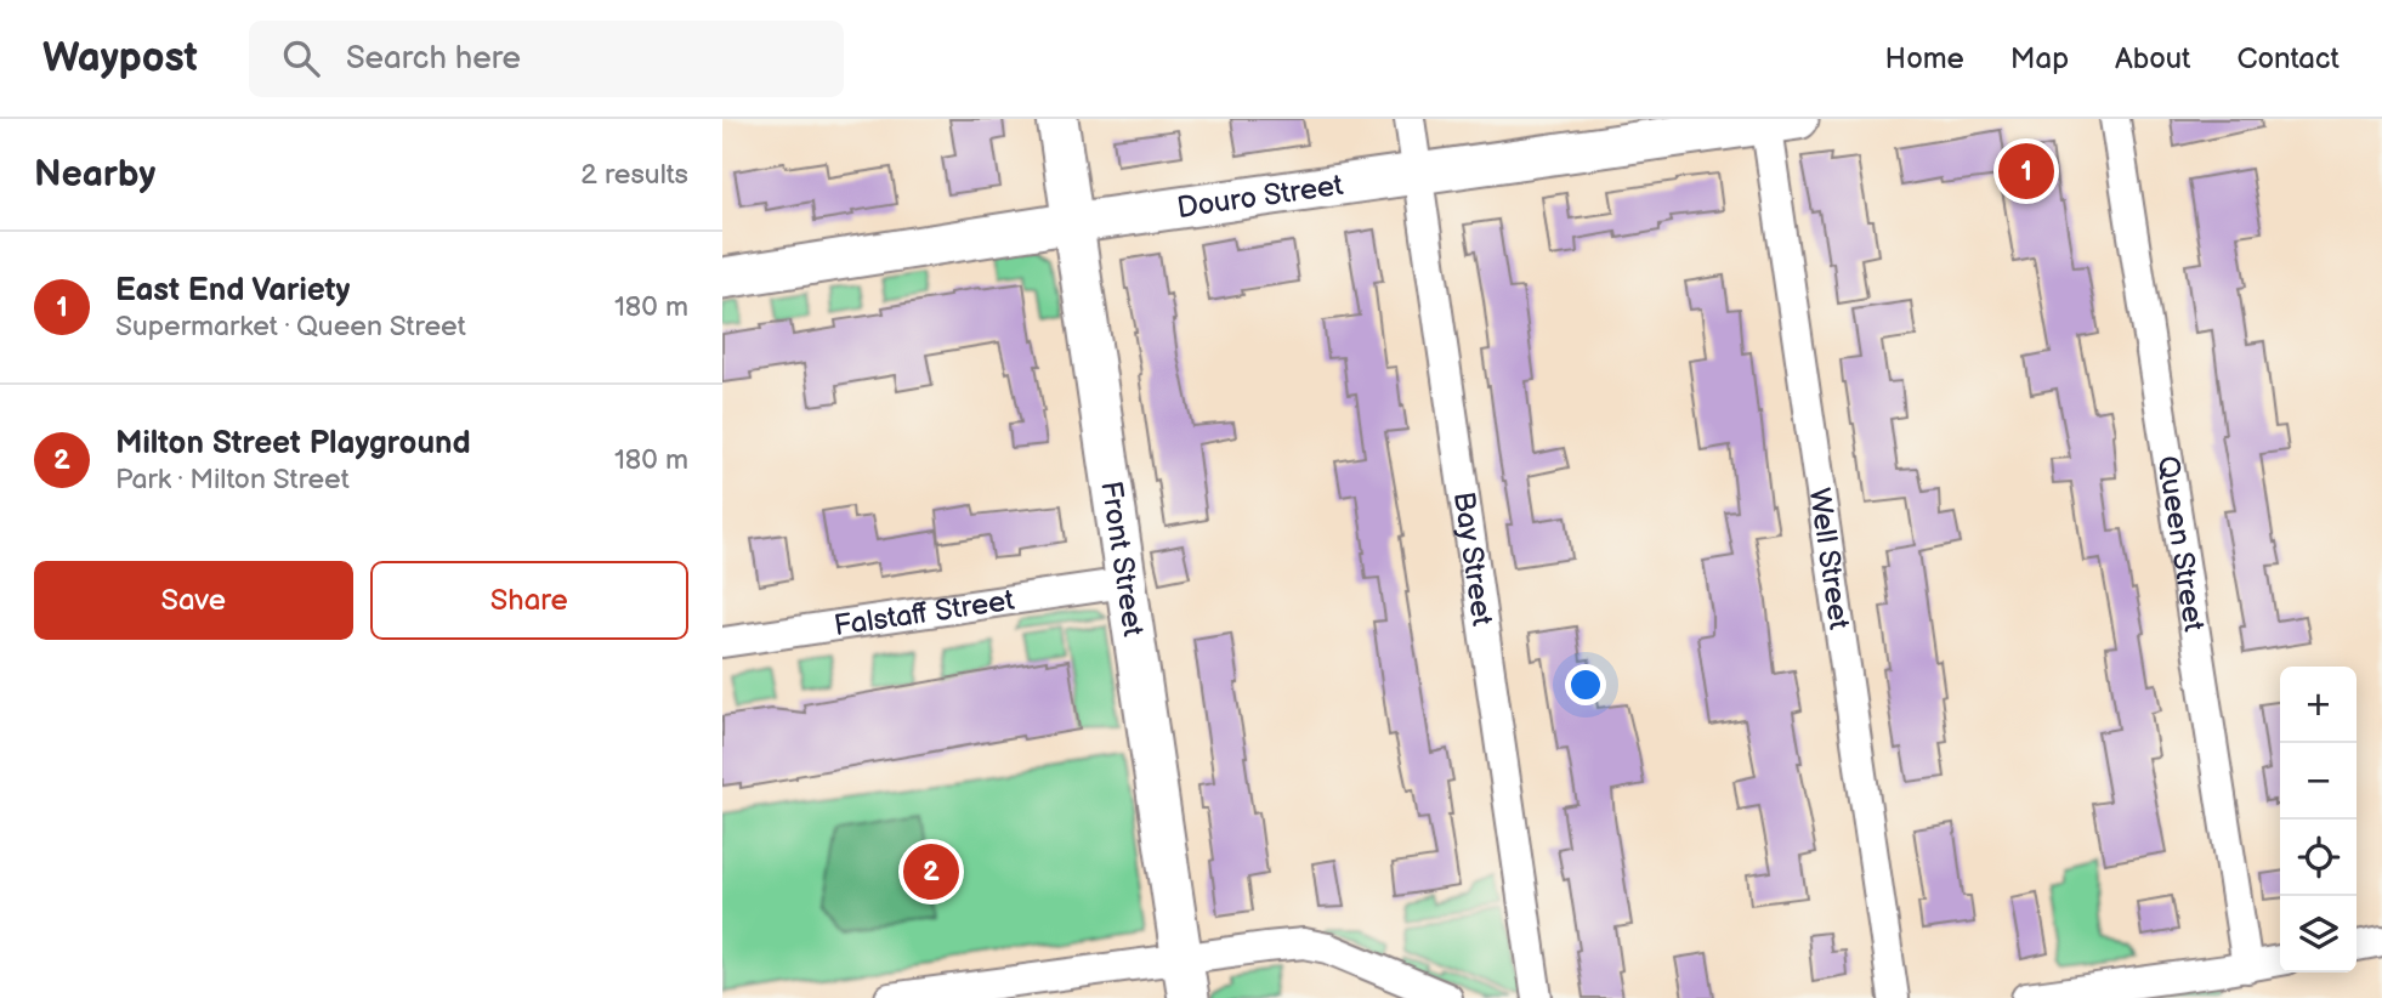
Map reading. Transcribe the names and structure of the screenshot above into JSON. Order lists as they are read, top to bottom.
{
  "streets": {
    "street": [
      "Douro Street",
      "Queen Street",
      "Front Street",
      "Bay Street",
      "Well Street",
      "Falstaff Street"
    ]
  },
  "crossings": [
    ["Douro Street", "Front Street"],
    ["Douro Street", "Bay Street"],
    ["Douro Street", "Well Street"],
    ["Front Street", "Falstaff Street"]
  ],
  "page": {
    "header": "Waypost",
    "search": "Search here",
    "nav": [
      "Home",
      "Map",
      "About",
      "Contact"
    ],
    "heading": ["Nearby", "2 results"],
    "pins": ["1", "2"],
    "list": [
      {
        "mark": "1",
        "name": "East End Variety",
        "note": "Supermarket · Queen Street",
        "value": "180 m"
      },
      {
        "mark": "2",
        "name": "Milton Street Playground",
        "note": "Park · Milton Street",
        "value": "180 m"
      }
    ],
    "buttons": ["Save", "Share"],
    "map_buttons": ["+", "−"]
  }
}
